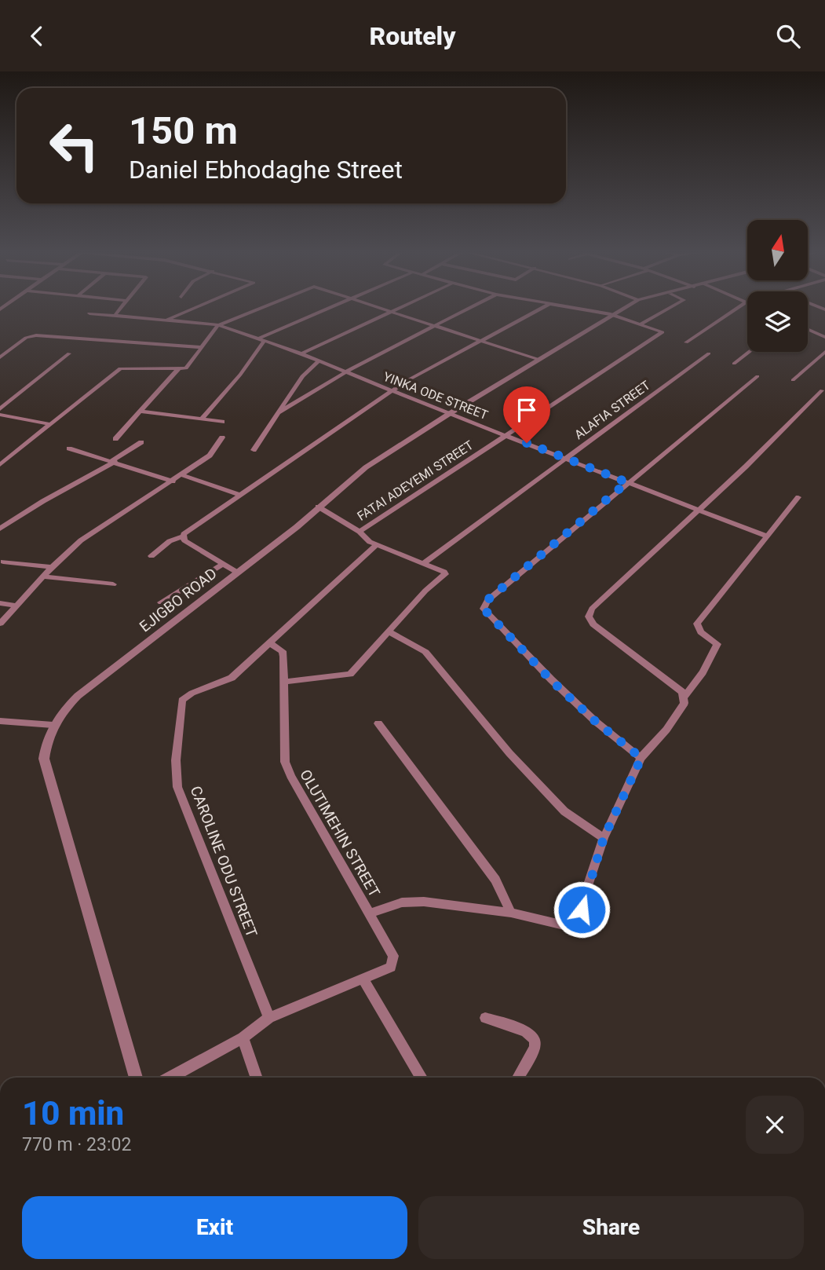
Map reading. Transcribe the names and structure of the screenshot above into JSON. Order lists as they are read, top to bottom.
{
  "streets": {
    "street": [
      "YINKA ODE STREET",
      "ALAFIA STREET",
      "FATAI ADEYEMI STREET",
      "EJIGBO ROAD",
      "OLUTIMEHIN STREET",
      "CAROLINE ODU STREET"
    ]
  },
  "crossings": [
    ["YINKA ODE STREET", "ALAFIA STREET"],
    ["YINKA ODE STREET", "FATAI ADEYEMI STREET"],
    ["YINKA ODE STREET", "EJIGBO ROAD"],
    ["ALAFIA STREET", "FATAI ADEYEMI STREET"],
    ["FATAI ADEYEMI STREET", "EJIGBO ROAD"],
    ["FATAI ADEYEMI STREET", "OLUTIMEHIN STREET"],
    ["FATAI ADEYEMI STREET", "CAROLINE ODU STREET"],
    ["OLUTIMEHIN STREET", "CAROLINE ODU STREET"]
  ],
  "north": "top",
  "page": {
    "header": "Routely",
    "turn": ["150 m", "Daniel Ebhodaghe Street"],
    "heading": ["10 min", "770 m · 23:02"],
    "buttons": ["Exit", "Share"]
  }
}
